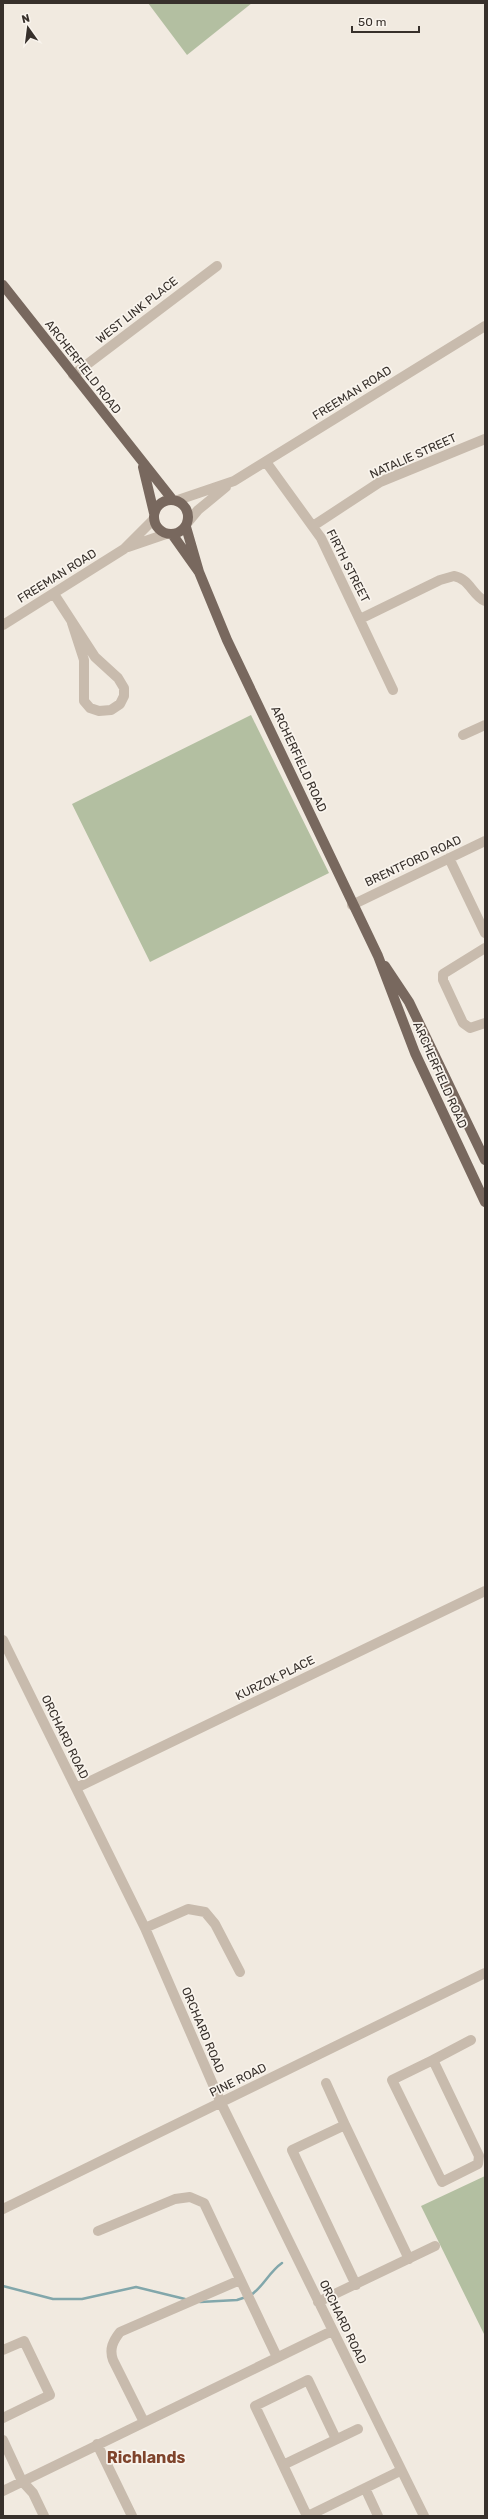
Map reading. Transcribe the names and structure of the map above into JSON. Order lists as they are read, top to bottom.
{
  "streets": {
    "main road": ["ARCHERFIELD ROAD"],
    "street": [
      "WEST LINK PLACE",
      "FREEMAN ROAD",
      "NATALIE STREET",
      "FIRTH STREET",
      "BRENTFORD ROAD",
      "KURZOK PLACE",
      "ORCHARD ROAD",
      "PINE ROAD"
    ]
  },
  "crossings": [
    ["WEST LINK PLACE", "ARCHERFIELD ROAD"],
    ["ARCHERFIELD ROAD", "FREEMAN ROAD"],
    ["ARCHERFIELD ROAD", "BRENTFORD ROAD"],
    ["FREEMAN ROAD", "FIRTH STREET"],
    ["NATALIE STREET", "FIRTH STREET"],
    ["KURZOK PLACE", "ORCHARD ROAD"],
    ["ORCHARD ROAD", "PINE ROAD"]
  ],
  "districts": ["Richlands"],
  "scale_bar": "50 m",
  "north": "top"
}
